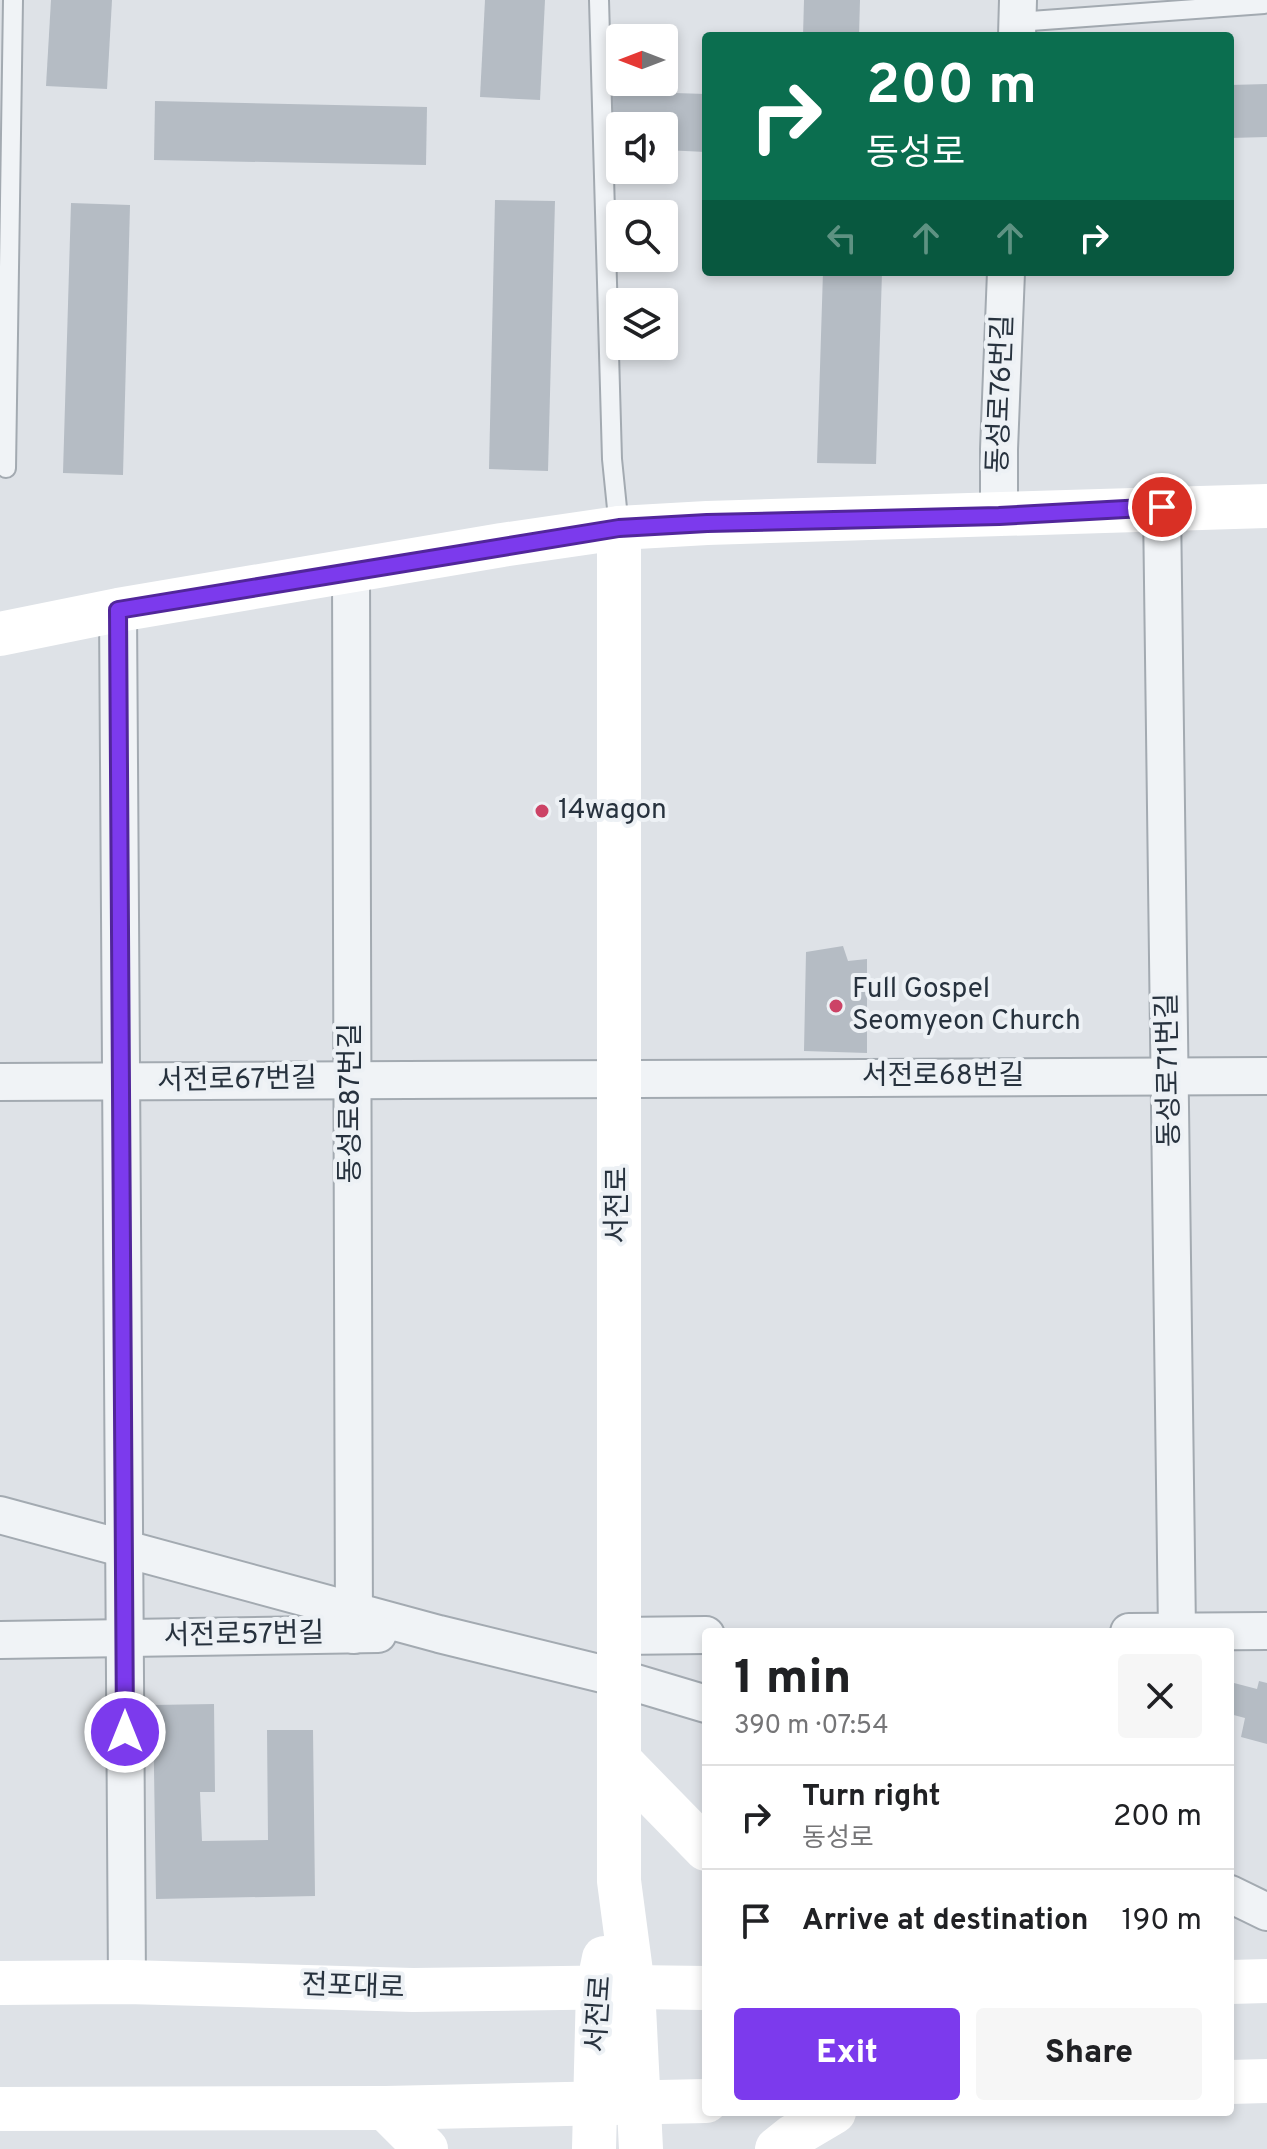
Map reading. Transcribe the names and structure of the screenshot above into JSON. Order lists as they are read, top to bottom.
{
  "streets": {
    "main road": ["서전로", "전포대로"],
    "street": [
      "동성로76번길",
      "동성로71번길",
      "서전로68번길",
      "서전로67번길",
      "동성로87번길",
      "서전로57번길"
    ]
  },
  "crossings": [
    ["동성로71번길", "서전로68번길"],
    ["서전로68번길", "서전로67번길"],
    ["서전로68번길", "서전로"],
    ["서전로67번길", "동성로87번길"],
    ["서전로67번길", "서전로"],
    ["동성로87번길", "서전로57번길"],
    ["서전로", "서전로57번길"],
    ["서전로", "전포대로"]
  ],
  "places": ["14wagon", "Full Gospel Seomyeon Church"],
  "north": "left",
  "page": {
    "turn": ["200 m", "동성로"],
    "heading": ["1 min", "390 m · 07:54"],
    "list": [
      {
        "name": "Turn right",
        "note": "동성로",
        "value": "200 m"
      },
      {
        "name": "Arrive at destination",
        "value": "190 m"
      }
    ],
    "buttons": ["Exit", "Share"]
  }
}
